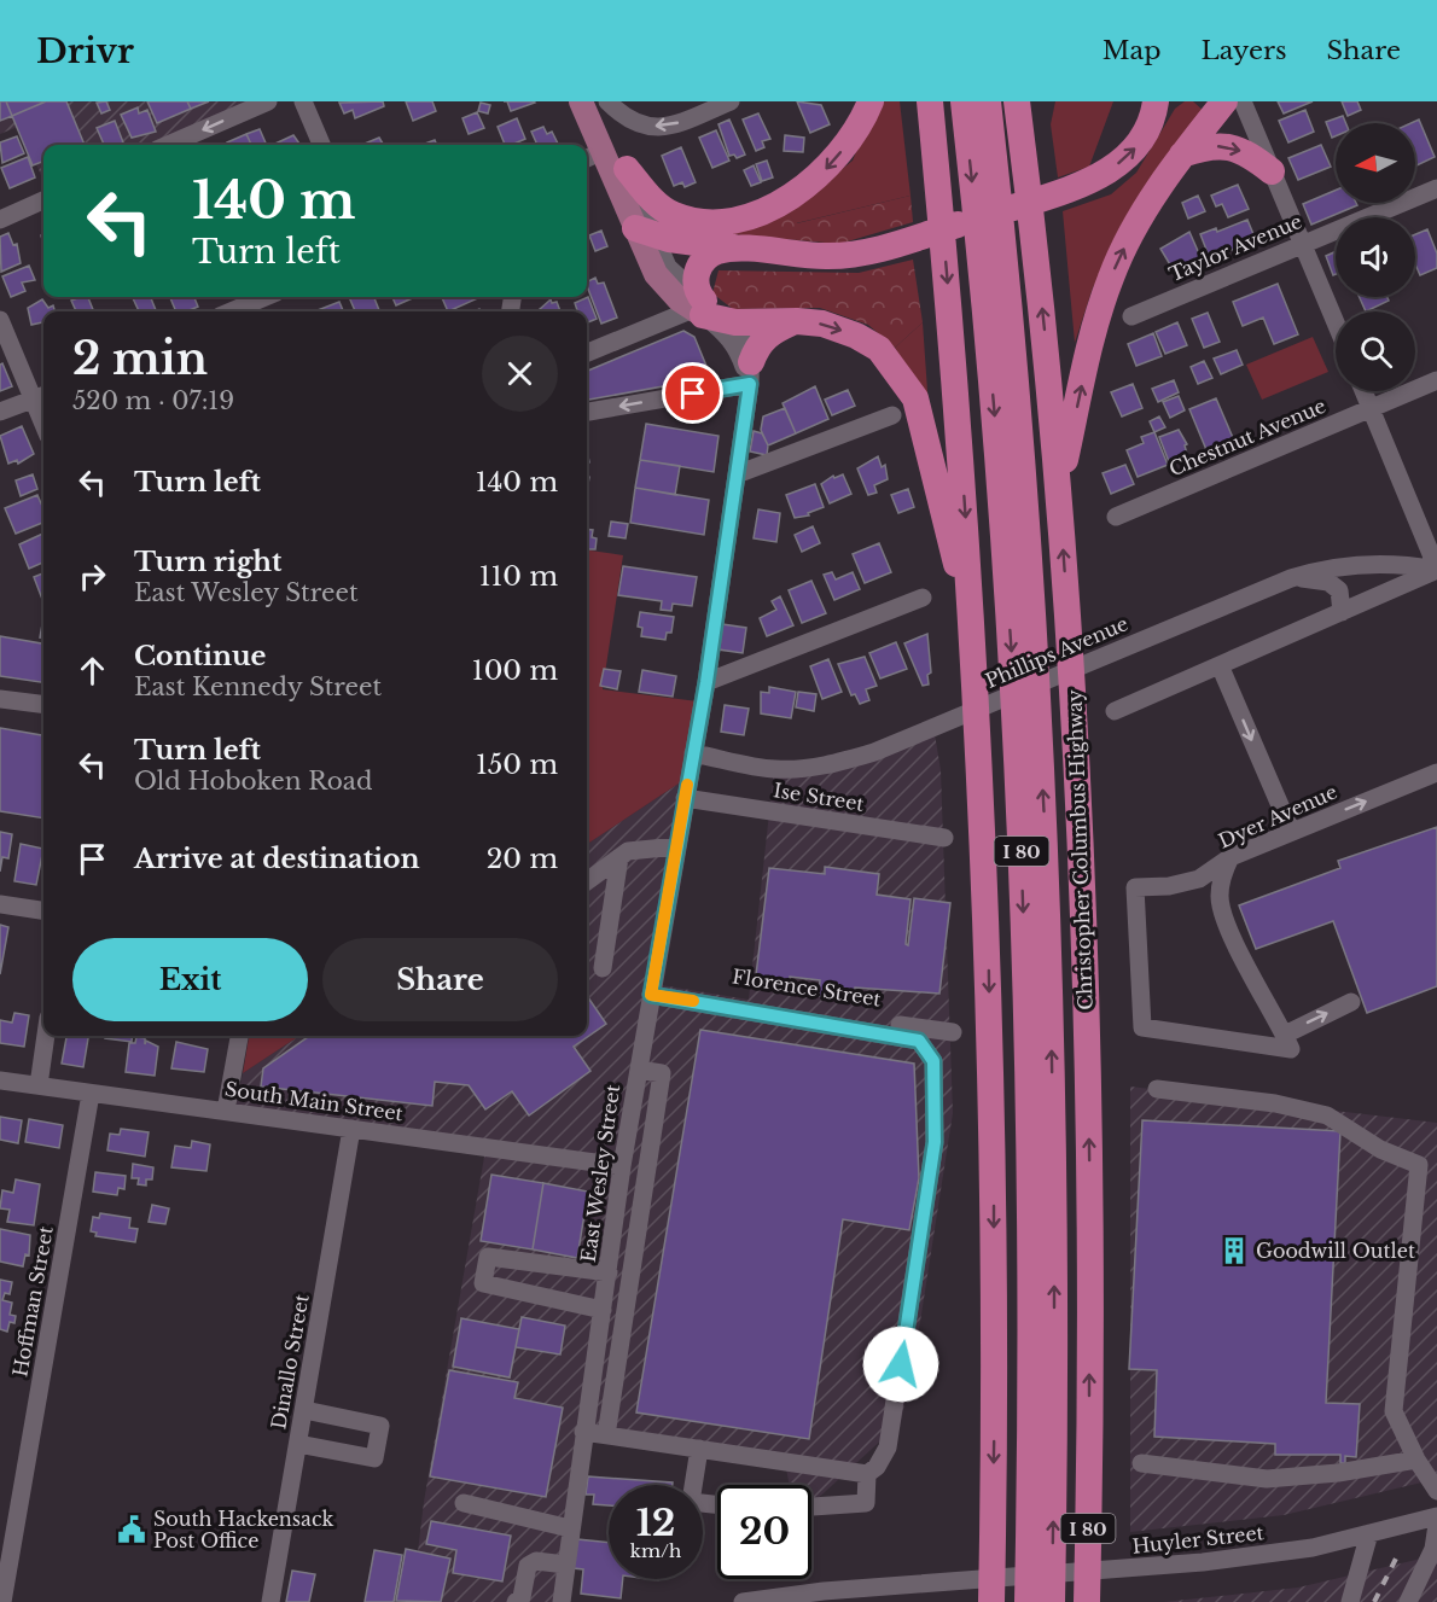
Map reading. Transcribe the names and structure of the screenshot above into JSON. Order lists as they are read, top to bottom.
{
  "streets": {
    "highway": ["Christopher Columbus Highway", "I 80"],
    "street": [
      "Taylor Avenue",
      "Chestnut Avenue",
      "Phillips Avenue",
      "Ise Street",
      "Dyer Avenue",
      "Florence Street",
      "South Main Street",
      "East Wesley Street",
      "Hoffman Street",
      "Dinallo Street",
      "Huyler Street"
    ]
  },
  "crossings": [
    ["Phillips Avenue", "East Wesley Street"],
    ["Ise Street", "East Wesley Street"],
    ["Florence Street", "East Wesley Street"],
    ["South Main Street", "East Wesley Street"],
    ["South Main Street", "Hoffman Street"],
    ["South Main Street", "Dinallo Street"]
  ],
  "places": {
    "building": ["Goodwill Outlet"],
    "public building": ["South Hackensack Post Office"]
  },
  "north": "left",
  "page": {
    "header": "Drivr",
    "nav": ["Map", "Layers", "Share"],
    "turn": ["140 m", "Turn left"],
    "heading": ["2 min", "520 m · 07:19"],
    "list": [
      {
        "name": "Turn left",
        "value": "140 m"
      },
      {
        "name": "Turn right",
        "note": "East Wesley Street",
        "value": "110 m"
      },
      {
        "name": "Continue",
        "note": "East Kennedy Street",
        "value": "100 m"
      },
      {
        "name": "Turn left",
        "note": "Old Hoboken Road",
        "value": "150 m"
      },
      {
        "name": "Arrive at destination",
        "value": "20 m"
      }
    ],
    "buttons": ["Exit", "Share"],
    "speed": "12 km/h",
    "limit": "20"
  }
}
